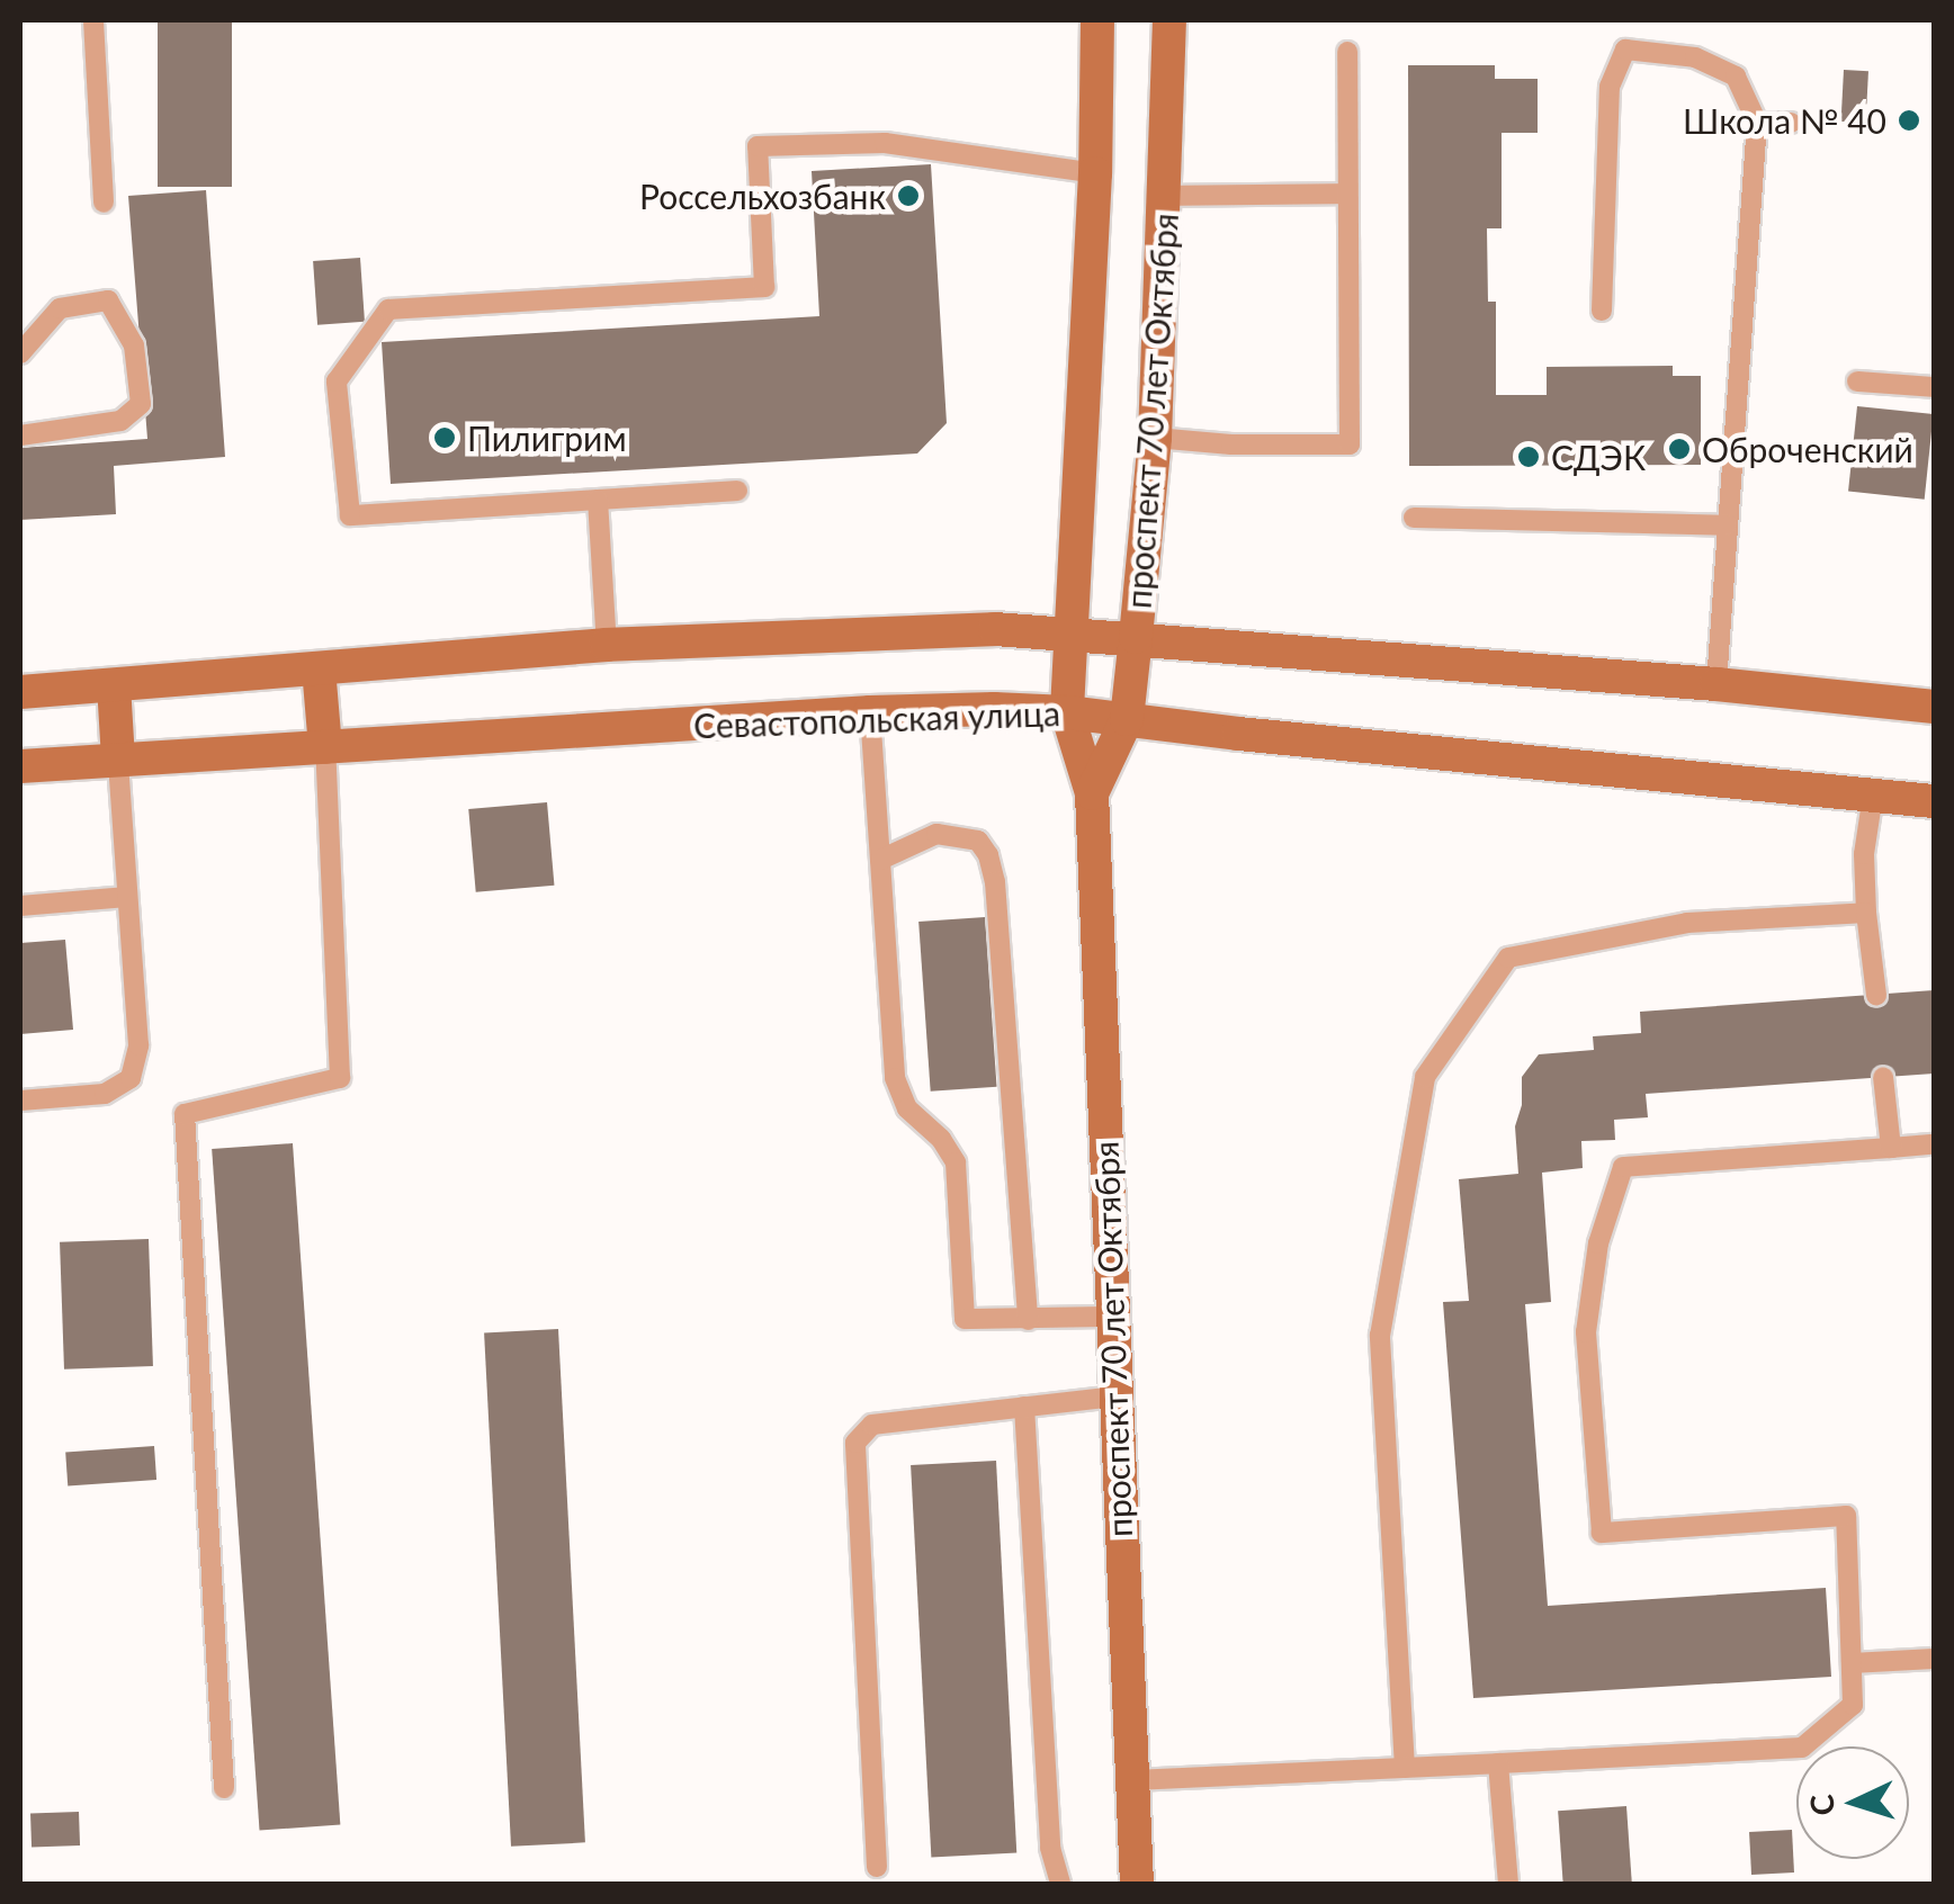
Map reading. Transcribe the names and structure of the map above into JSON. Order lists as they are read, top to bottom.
{
  "streets": {
    "street": ["проспект 70 лет Октября", "Севастопольская улица"]
  },
  "crossings": [
    ["проспект 70 лет Октября", "Севастопольская улица"]
  ],
  "places": [
    "Школа № 40",
    "Россельхозбанк",
    "Пилигрим",
    "Оброченский",
    "СДЭК"
  ],
  "north": "left"
}
